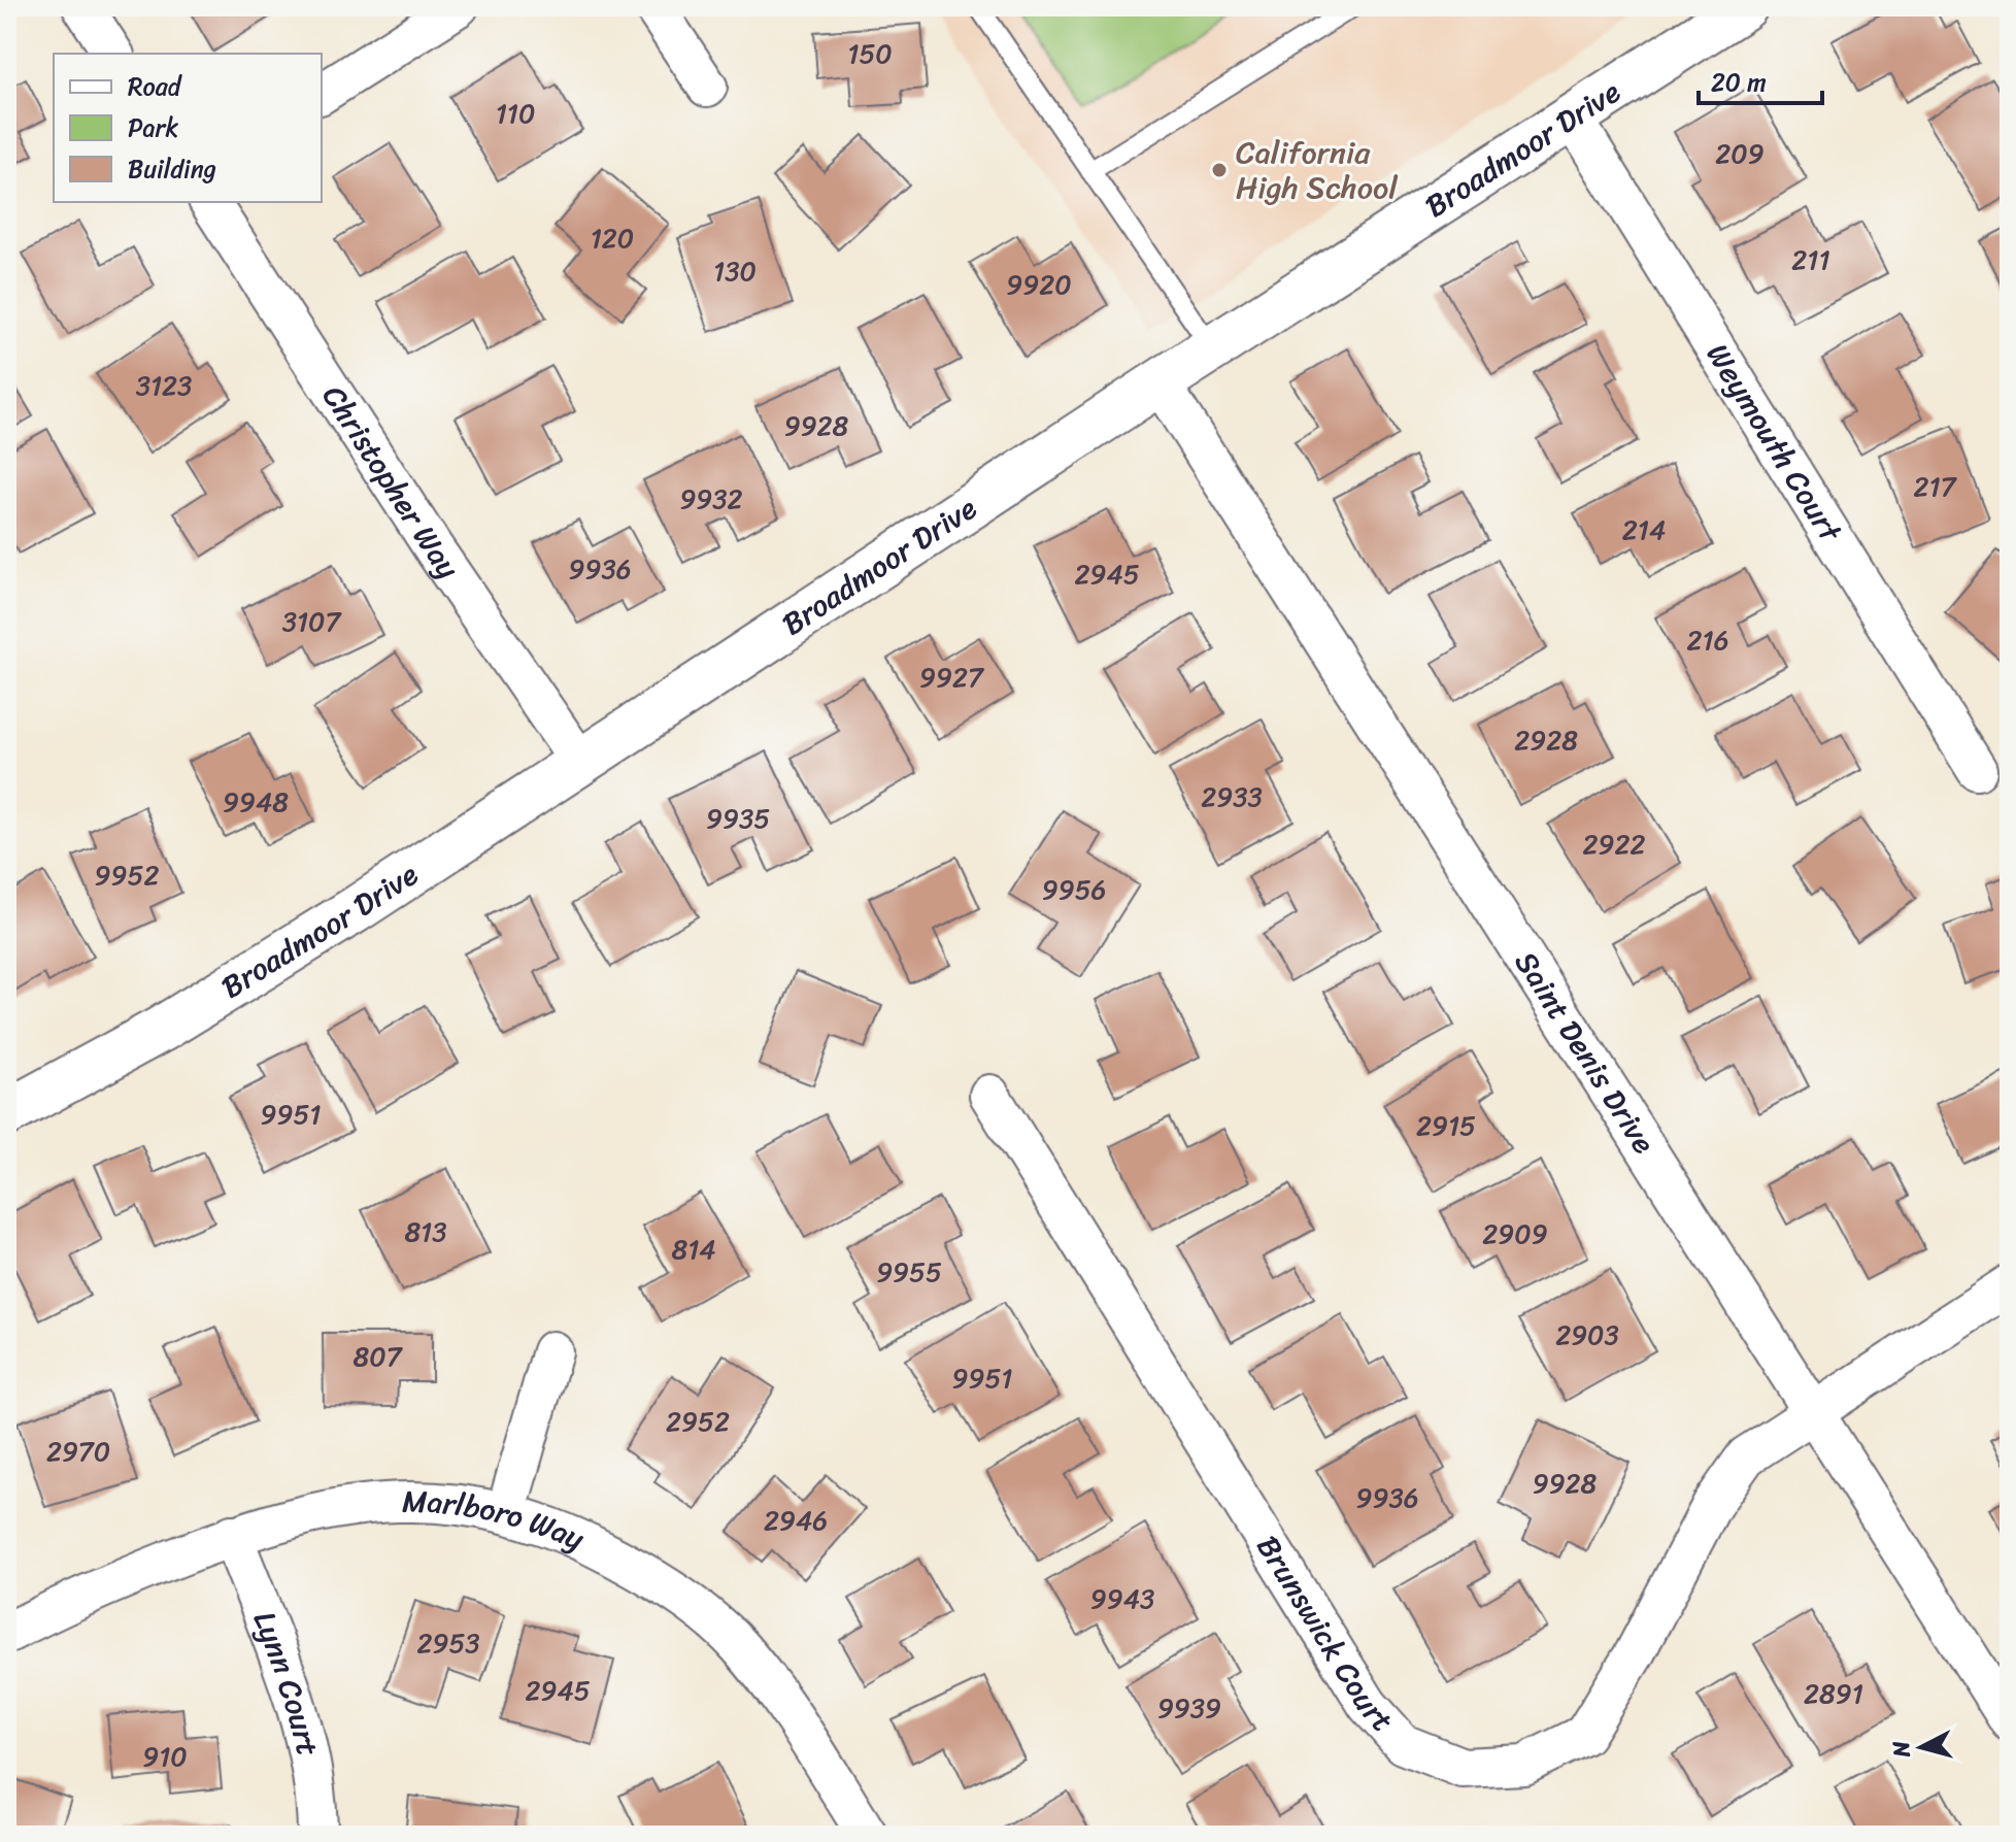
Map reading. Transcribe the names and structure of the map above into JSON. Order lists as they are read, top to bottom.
{
  "streets": {
    "street": [
      "Broadmoor Drive",
      "Weymouth Court",
      "Christopher Way",
      "Saint Denis Drive",
      "Marlboro Way",
      "Brunswick Court",
      "Lynn Court"
    ]
  },
  "crossings": [
    ["Broadmoor Drive", "Weymouth Court"],
    ["Broadmoor Drive", "Christopher Way"],
    ["Broadmoor Drive", "Saint Denis Drive"],
    ["Saint Denis Drive", "Brunswick Court"],
    ["Marlboro Way", "Lynn Court"]
  ],
  "places": ["California High School"],
  "house_numbers": [
    "150",
    "110",
    "209",
    "120",
    "211",
    "130",
    "9920",
    "3123",
    "9928",
    "217",
    "9932",
    "214",
    "9936",
    "2945",
    "3107",
    "216",
    "9927",
    "2928",
    "2933",
    "9948",
    "9935",
    "2922",
    "9952",
    "9956",
    "9951",
    "2915",
    "813",
    "2909",
    "814",
    "9955",
    "2903",
    "807",
    "9951",
    "2952",
    "2970",
    "9928",
    "9936",
    "2946",
    "9943",
    "2953",
    "2945",
    "2891",
    "9939",
    "910"
  ],
  "legend": ["Road", "Park", "Building"],
  "scale_bar": "20 m",
  "north": "left"
}
